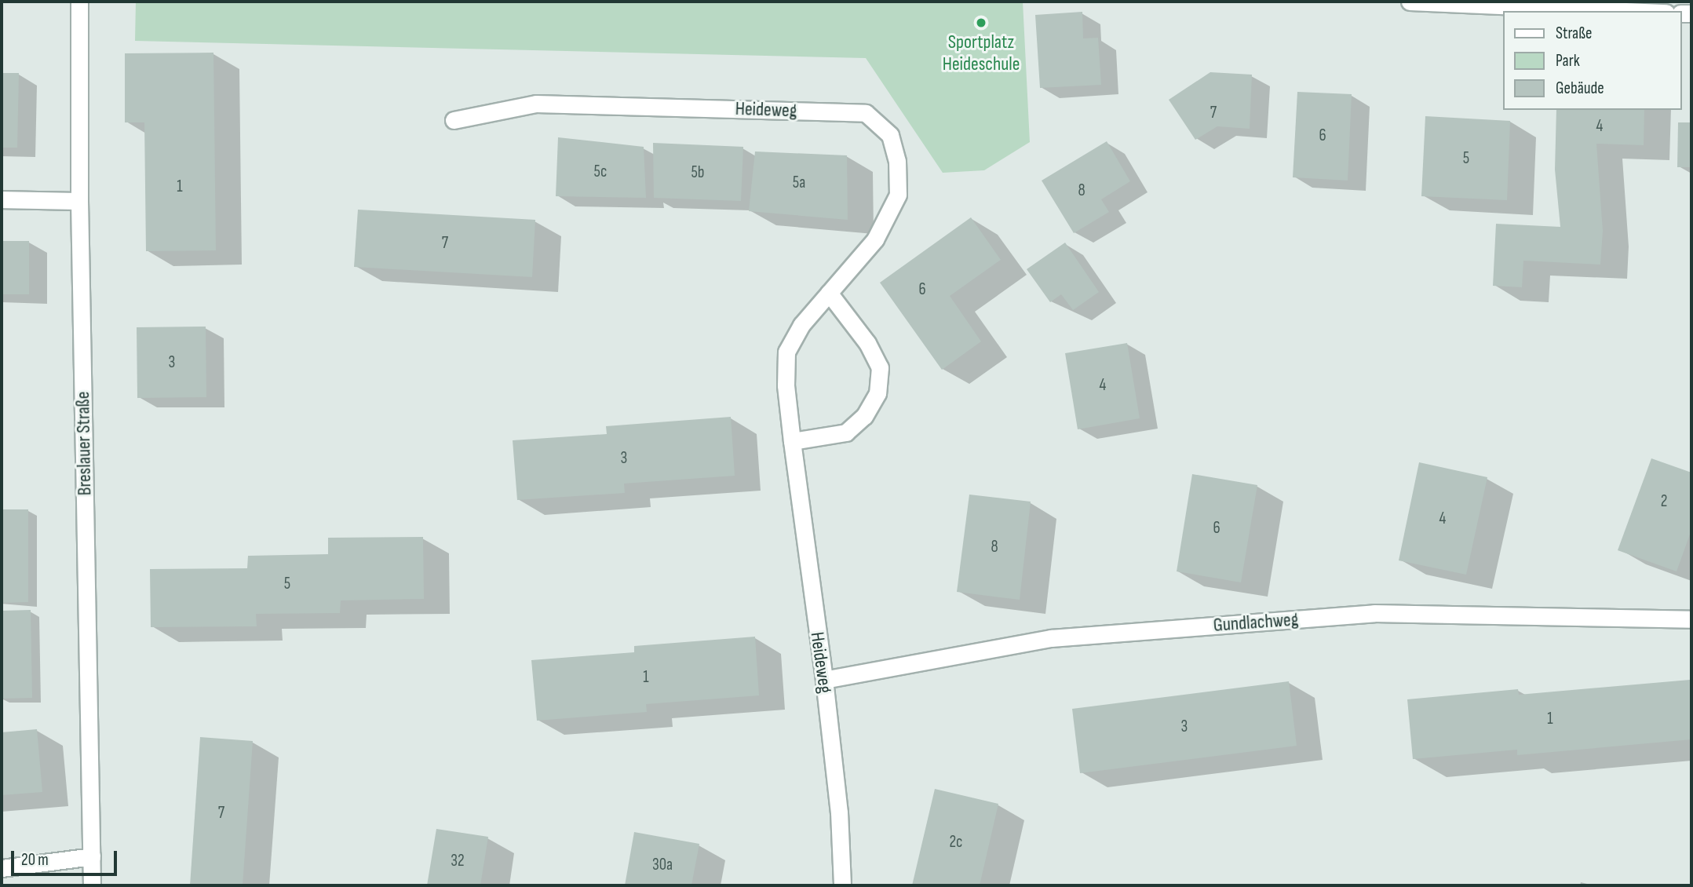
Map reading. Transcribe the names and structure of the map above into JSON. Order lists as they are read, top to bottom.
{
  "streets": {
    "street": ["Heideweg", "Breslauer Straße", "Gundlachweg"]
  },
  "crossings": [
    ["Heideweg", "Gundlachweg"]
  ],
  "places": ["Sportplatz Heideschule"],
  "house_numbers": [
    "7",
    "4",
    "6",
    "5",
    "5c",
    "5b",
    "5a",
    "1",
    "8",
    "7",
    "6",
    "3",
    "4",
    "3",
    "2",
    "4",
    "6",
    "8",
    "5",
    "1",
    "1",
    "3",
    "7",
    "2c",
    "32",
    "30a"
  ],
  "legend": ["Straße", "Park", "Gebäude"],
  "scale_bar": "20 m"
}
